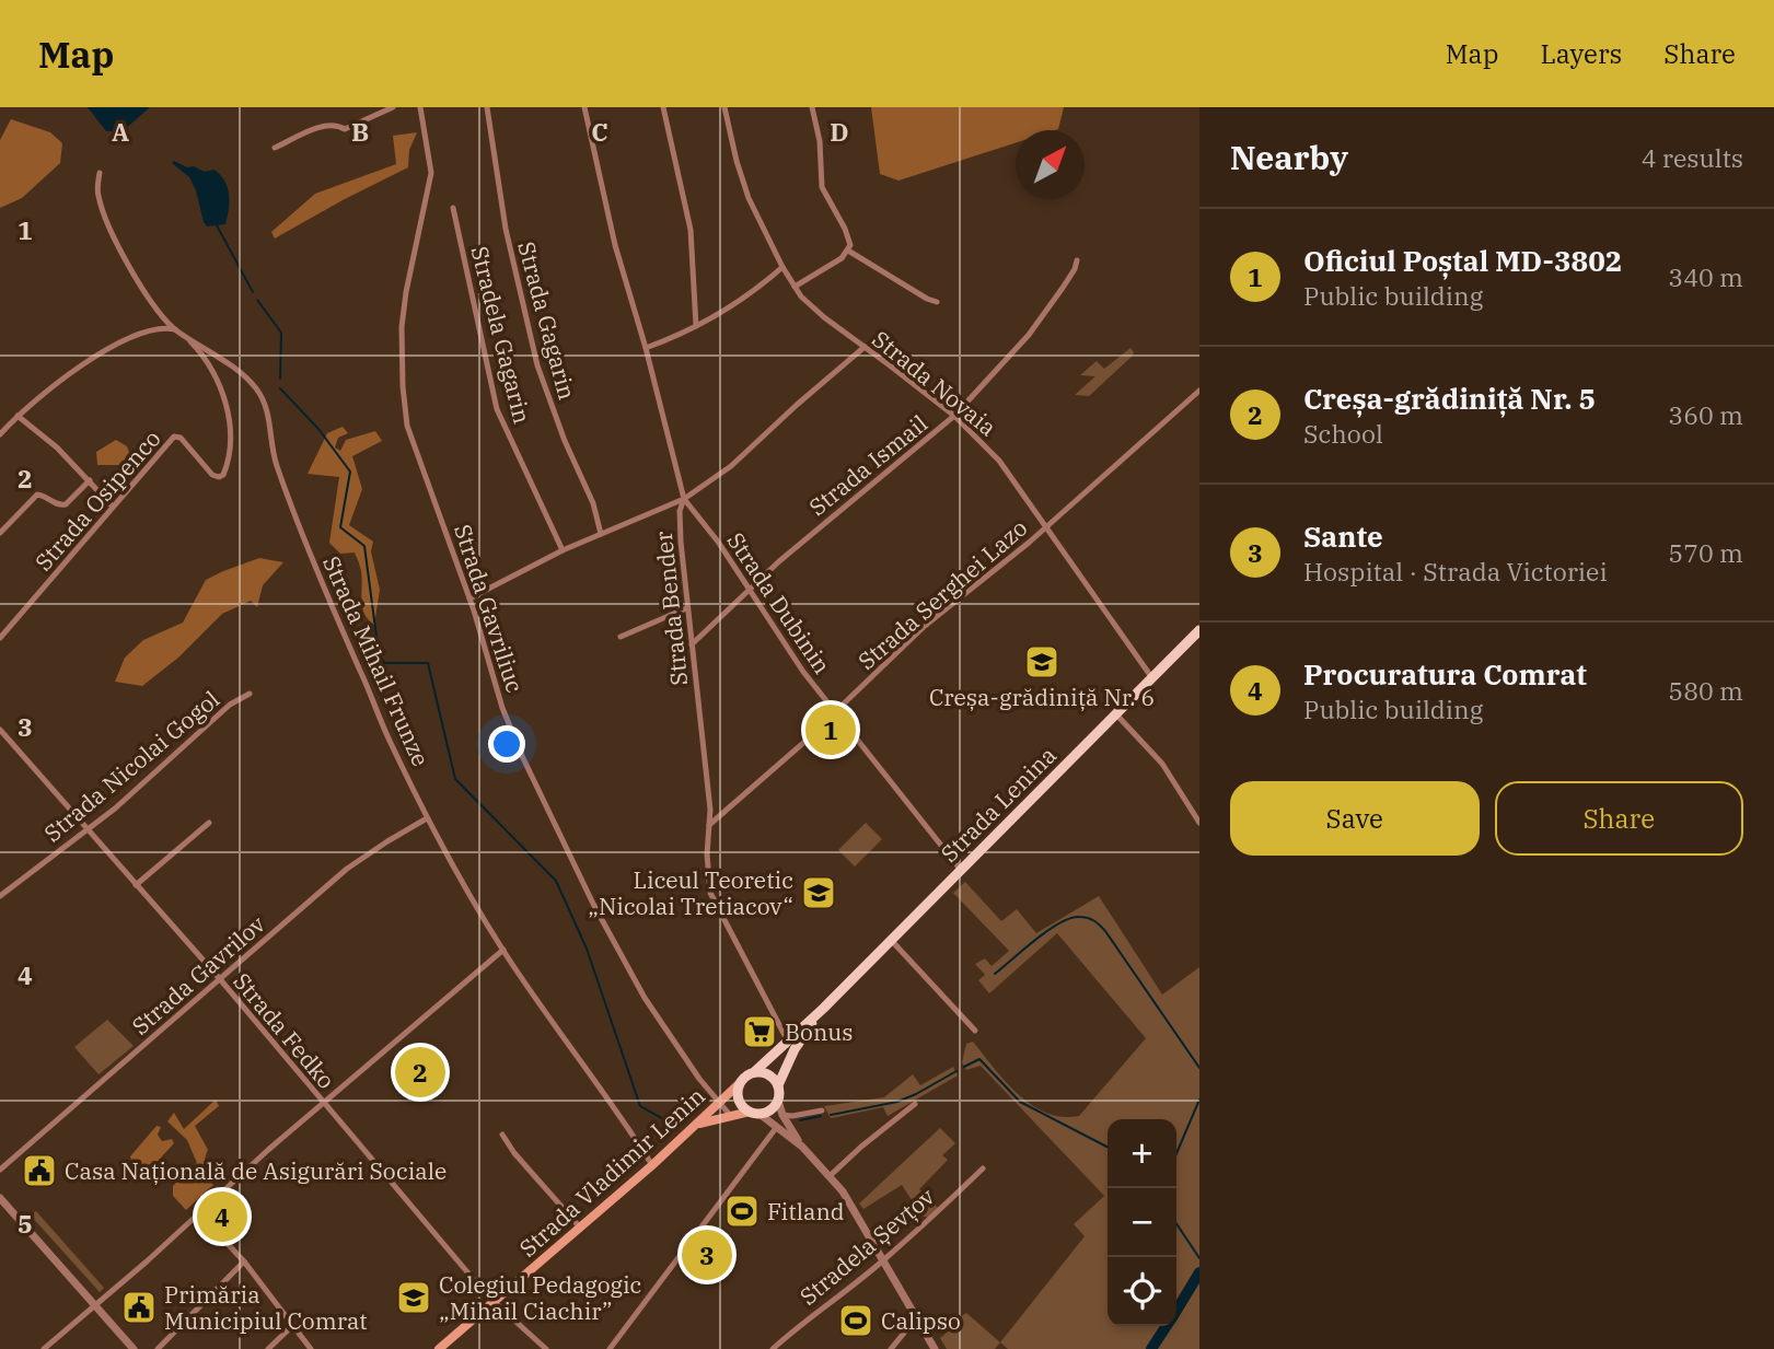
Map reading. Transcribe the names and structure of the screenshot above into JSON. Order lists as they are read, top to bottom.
{
  "streets": {
    "main road": ["Strada Lenina", "Strada Vladimir Lenin"],
    "street": [
      "Strada Gagarin",
      "Stradela Gagarin",
      "Strada Novaia",
      "Strada Ismail",
      "Strada Osipenco",
      "Strada Serghei Lazo",
      "Strada Dubinin",
      "Strada Gavriliuc",
      "Strada Bender",
      "Strada Mihail Frunze",
      "Strada Nicolai Gogol",
      "Strada Gavrilov",
      "Strada Fedko",
      "Stradela Șevțov"
    ]
  },
  "crossings": [
    ["Strada Novaia", "Strada Ismail"],
    ["Strada Novaia", "Strada Serghei Lazo"],
    ["Strada Novaia", "Strada Lenina"],
    ["Strada Ismail", "Strada Dubinin"],
    ["Strada Ismail", "Strada Bender"],
    ["Strada Osipenco", "Strada Mihail Frunze"],
    ["Strada Serghei Lazo", "Strada Dubinin"],
    ["Strada Serghei Lazo", "Strada Bender"],
    ["Strada Dubinin", "Strada Bender"],
    ["Strada Dubinin", "Strada Lenina"],
    ["Strada Gavriliuc", "Strada Vladimir Lenin"],
    ["Strada Mihail Frunze", "Strada Gavrilov"],
    ["Strada Mihail Frunze", "Strada Vladimir Lenin"],
    ["Strada Nicolai Gogol", "Strada Fedko"],
    ["Strada Gavrilov", "Strada Fedko"],
    ["Strada Fedko", "Strada Vladimir Lenin"]
  ],
  "places": {
    "school or university": ["Creșa-grădiniță Nr. 6", "Liceul Teoretic „Nicolai Tretiacov“", "Colegiul Pedagogic „Mihail Ciachir”"],
    "supermarket": ["Bonus"],
    "public building": ["Casa Națională de Asigurări Sociale", "Primăria Municipiul Comrat"],
    "sports": ["Fitland", "Calipso"]
  },
  "north": "top right",
  "page": {
    "header": "Map",
    "nav": ["Map", "Layers", "Share"],
    "heading": ["Nearby", "4 results"],
    "list": [
      {
        "mark": "1",
        "name": "Oficiul Poștal MD-3802",
        "note": "Public building",
        "value": "340 m"
      },
      {
        "mark": "2",
        "name": "Creșa-grădiniță Nr. 5",
        "note": "School",
        "value": "360 m"
      },
      {
        "mark": "3",
        "name": "Sante",
        "note": "Hospital · Strada Victoriei",
        "value": "570 m"
      },
      {
        "mark": "4",
        "name": "Procuratura Comrat",
        "note": "Public building",
        "value": "580 m"
      }
    ],
    "pins": [
      "1",
      "2",
      "4",
      "3"
    ],
    "buttons": ["Save", "Share"],
    "map_buttons": ["+", "−"]
  },
  "grid": {
    "columns": [
      "A",
      "B",
      "C",
      "D"
    ],
    "rows": [
      "1",
      "2",
      "3",
      "4",
      "5"
    ]
  }
}
